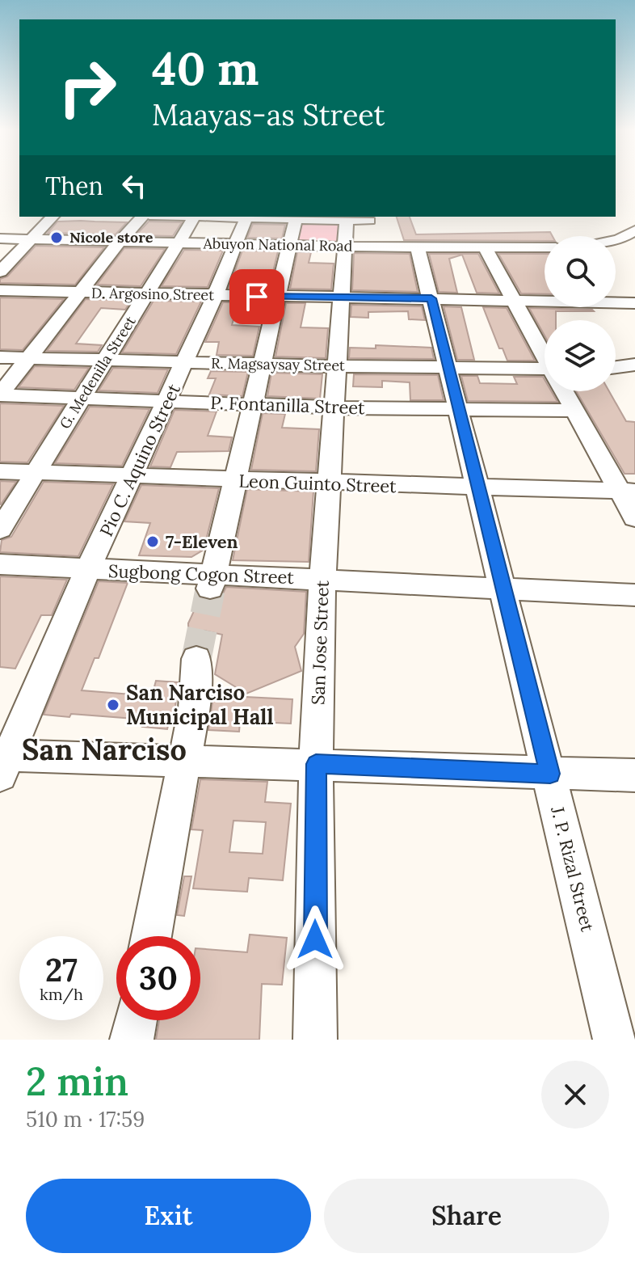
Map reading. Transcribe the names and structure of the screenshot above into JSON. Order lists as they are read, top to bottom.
{
  "streets": {
    "street": [
      "Abuyon National Road",
      "D. Argosino Street",
      "R. Magsaysay Street",
      "G. Medenilla Street",
      "P. Fontanilla Street",
      "Pio C. Aquino Street",
      "Leon Guinto Street",
      "Sugbong Cogon Street",
      "San Jose Street",
      "J. P. Rizal Street"
    ]
  },
  "crossings": [
    ["Abuyon National Road", "G. Medenilla Street"],
    ["Abuyon National Road", "Pio C. Aquino Street"],
    ["Abuyon National Road", "San Jose Street"],
    ["Abuyon National Road", "J. P. Rizal Street"],
    ["D. Argosino Street", "G. Medenilla Street"],
    ["D. Argosino Street", "Pio C. Aquino Street"],
    ["D. Argosino Street", "San Jose Street"],
    ["D. Argosino Street", "J. P. Rizal Street"],
    ["R. Magsaysay Street", "G. Medenilla Street"],
    ["R. Magsaysay Street", "Pio C. Aquino Street"],
    ["R. Magsaysay Street", "San Jose Street"],
    ["R. Magsaysay Street", "J. P. Rizal Street"],
    ["G. Medenilla Street", "P. Fontanilla Street"],
    ["G. Medenilla Street", "Leon Guinto Street"],
    ["P. Fontanilla Street", "Pio C. Aquino Street"],
    ["P. Fontanilla Street", "San Jose Street"],
    ["P. Fontanilla Street", "J. P. Rizal Street"],
    ["Pio C. Aquino Street", "Leon Guinto Street"],
    ["Pio C. Aquino Street", "Sugbong Cogon Street"],
    ["Leon Guinto Street", "San Jose Street"],
    ["Leon Guinto Street", "J. P. Rizal Street"],
    ["Sugbong Cogon Street", "San Jose Street"],
    ["Sugbong Cogon Street", "J. P. Rizal Street"]
  ],
  "districts": ["San Narciso"],
  "places": ["Nicole store", "7-Eleven", "San Narciso Municipal Hall"],
  "page": {
    "turn": ["40 m", "Maayas-as Street"],
    "then": "Then",
    "speed": "27 km/h",
    "limit": "30",
    "heading": ["2 min", "510 m · 17:59"],
    "buttons": ["Exit", "Share"]
  }
}
